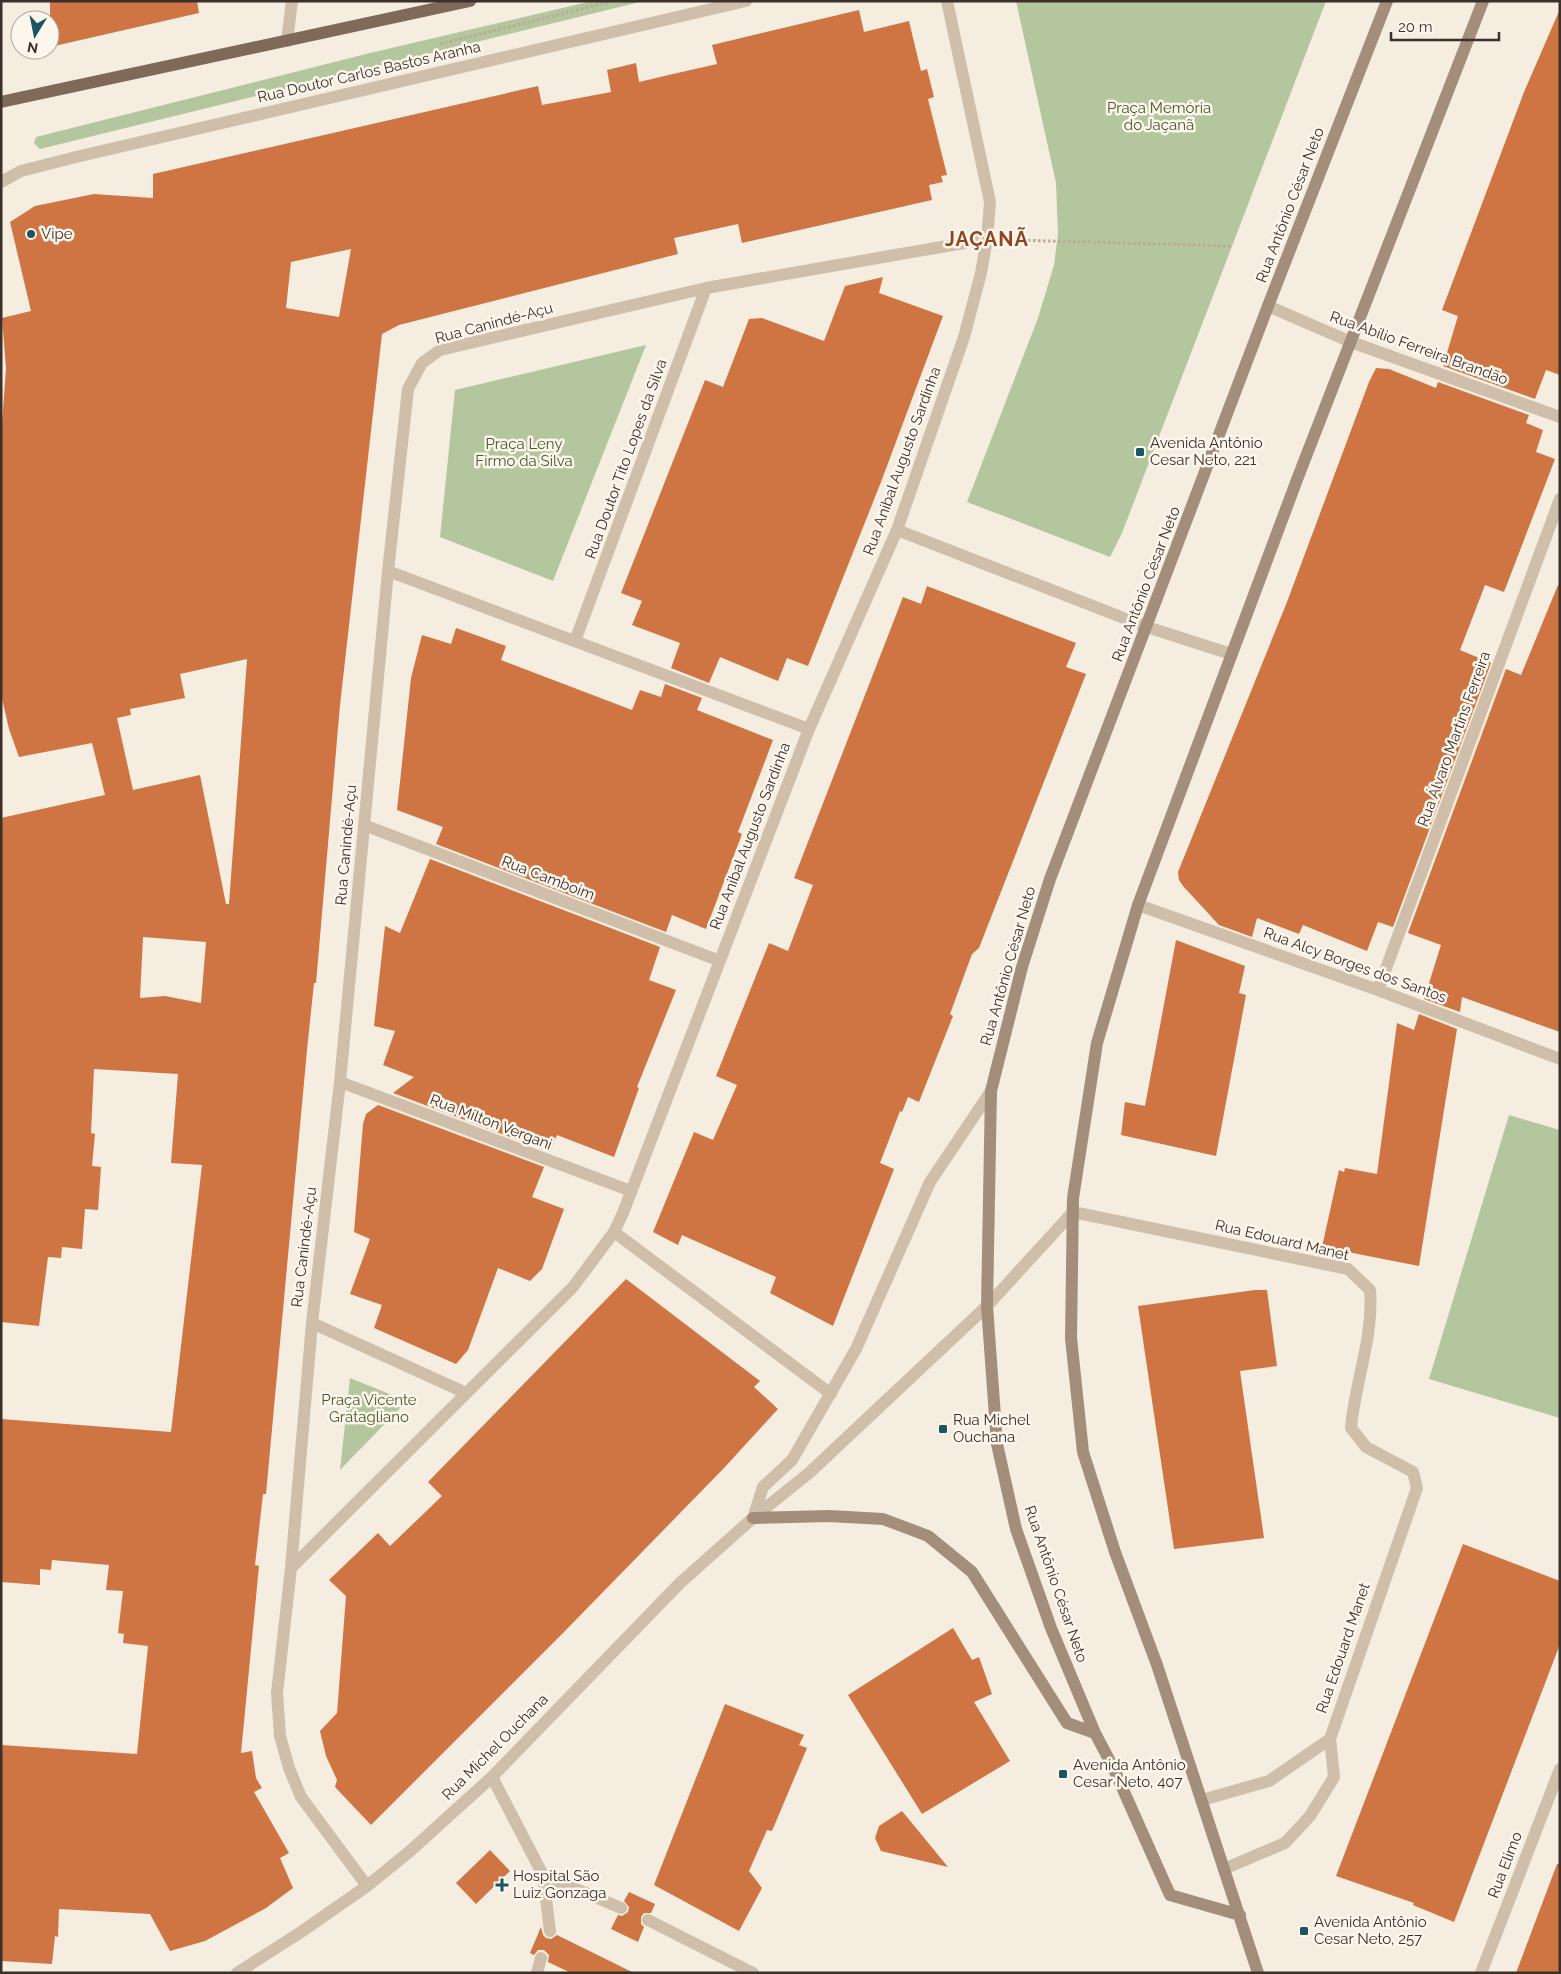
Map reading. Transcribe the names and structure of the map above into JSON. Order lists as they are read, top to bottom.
{
  "streets": {
    "street": [
      "Rua Doutor Carlos Bastos Aranha",
      "Rua Antônio César Neto",
      "Rua Canindé-Açu",
      "Rua Abílio Ferreira Brandão",
      "Rua Doutor Tito Lopes da Silva",
      "Rua Anibal Augusto Sardinha",
      "Rua Álvaro Martins Ferreira",
      "Rua Camboim",
      "Rua Alcy Borges dos Santos",
      "Rua Mílton Vergani",
      "Rua Edouard Manet",
      "Rua Michel Ouchana",
      "Rua Elimo"
    ]
  },
  "crossings": [
    ["Rua Antônio César Neto", "Rua Abílio Ferreira Brandão"],
    ["Rua Antônio César Neto", "Rua Michel Ouchana"],
    ["Rua Canindé-Açu", "Rua Doutor Tito Lopes da Silva"],
    ["Rua Canindé-Açu", "Rua Anibal Augusto Sardinha"],
    ["Rua Canindé-Açu", "Rua Camboim"],
    ["Rua Canindé-Açu", "Rua Mílton Vergani"],
    ["Rua Canindé-Açu", "Rua Michel Ouchana"],
    ["Rua Anibal Augusto Sardinha", "Rua Camboim"],
    ["Rua Anibal Augusto Sardinha", "Rua Mílton Vergani"],
    ["Rua Álvaro Martins Ferreira", "Rua Alcy Borges dos Santos"],
    ["Rua Edouard Manet", "Rua Michel Ouchana"]
  ],
  "districts": ["JAÇANÃ"],
  "parks": ["Praça Memória do Jaçanã", "Praça Leny Firmo da Silva", "Praça Vicente Gratagliano"],
  "places": {
    "other": ["Vipe"],
    "transit": [
      "Avenida Antônio Cesar Neto, 221",
      "Rua Michel Ouchana",
      "Avenida Antônio Cesar Neto, 407",
      "Avenida Antônio Cesar Neto, 257"
    ],
    "health": ["Hospital São Luiz Gonzaga"]
  },
  "scale_bar": "20 m",
  "north": "bottom"
}
